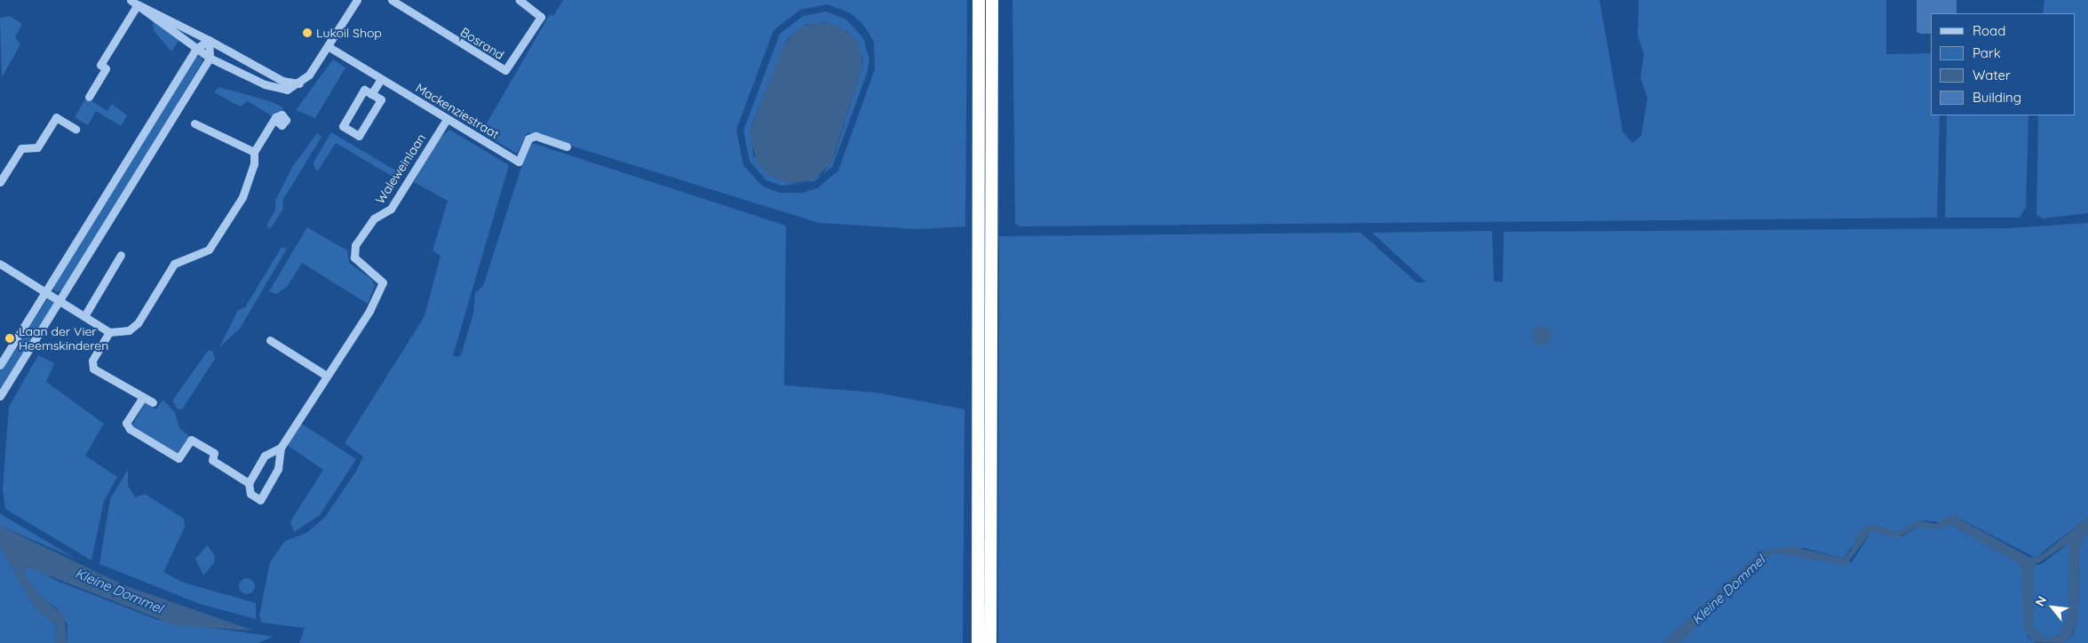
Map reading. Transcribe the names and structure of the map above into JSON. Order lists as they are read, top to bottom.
{
  "streets": {
    "street": ["Bosrand", "Mackenziestraat", "Waleweinlaan"]
  },
  "crossings": [
    ["Mackenziestraat", "Waleweinlaan"]
  ],
  "water": ["Kleine Dommel"],
  "places": ["Lukoil Shop", "Laan der Vier Heemskinderen"],
  "legend": [
    "Road",
    "Park",
    "Water",
    "Building"
  ],
  "north": "top left"
}
